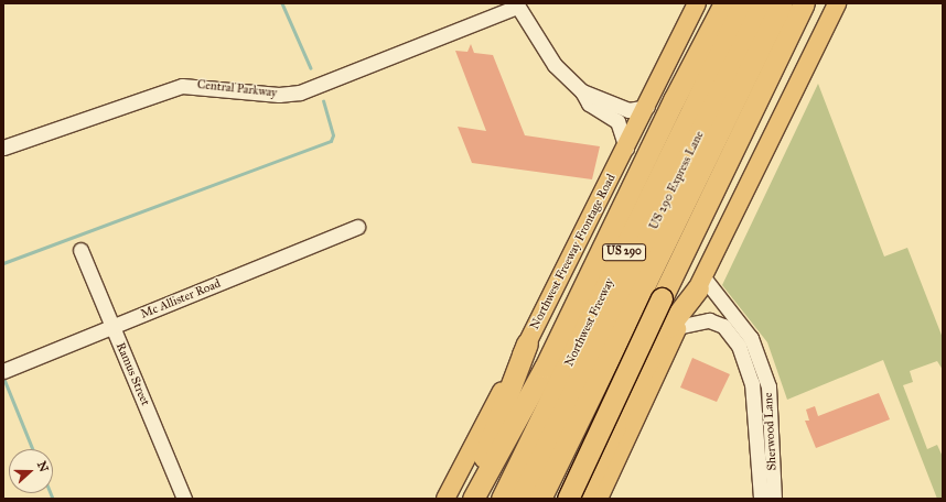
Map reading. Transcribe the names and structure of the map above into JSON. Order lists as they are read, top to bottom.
{
  "streets": {
    "highway": ["US 290 Express Lane", "US 290", "Northwest Freeway"],
    "main road": ["Northwest Freeway Frontage Road"],
    "street": [
      "Central Parkway",
      "Mc Allister Road",
      "Ramus Street",
      "Sherwood Lane"
    ]
  },
  "crossings": [
    ["Mc Allister Road", "Ramus Street"]
  ],
  "north": "right"
}
